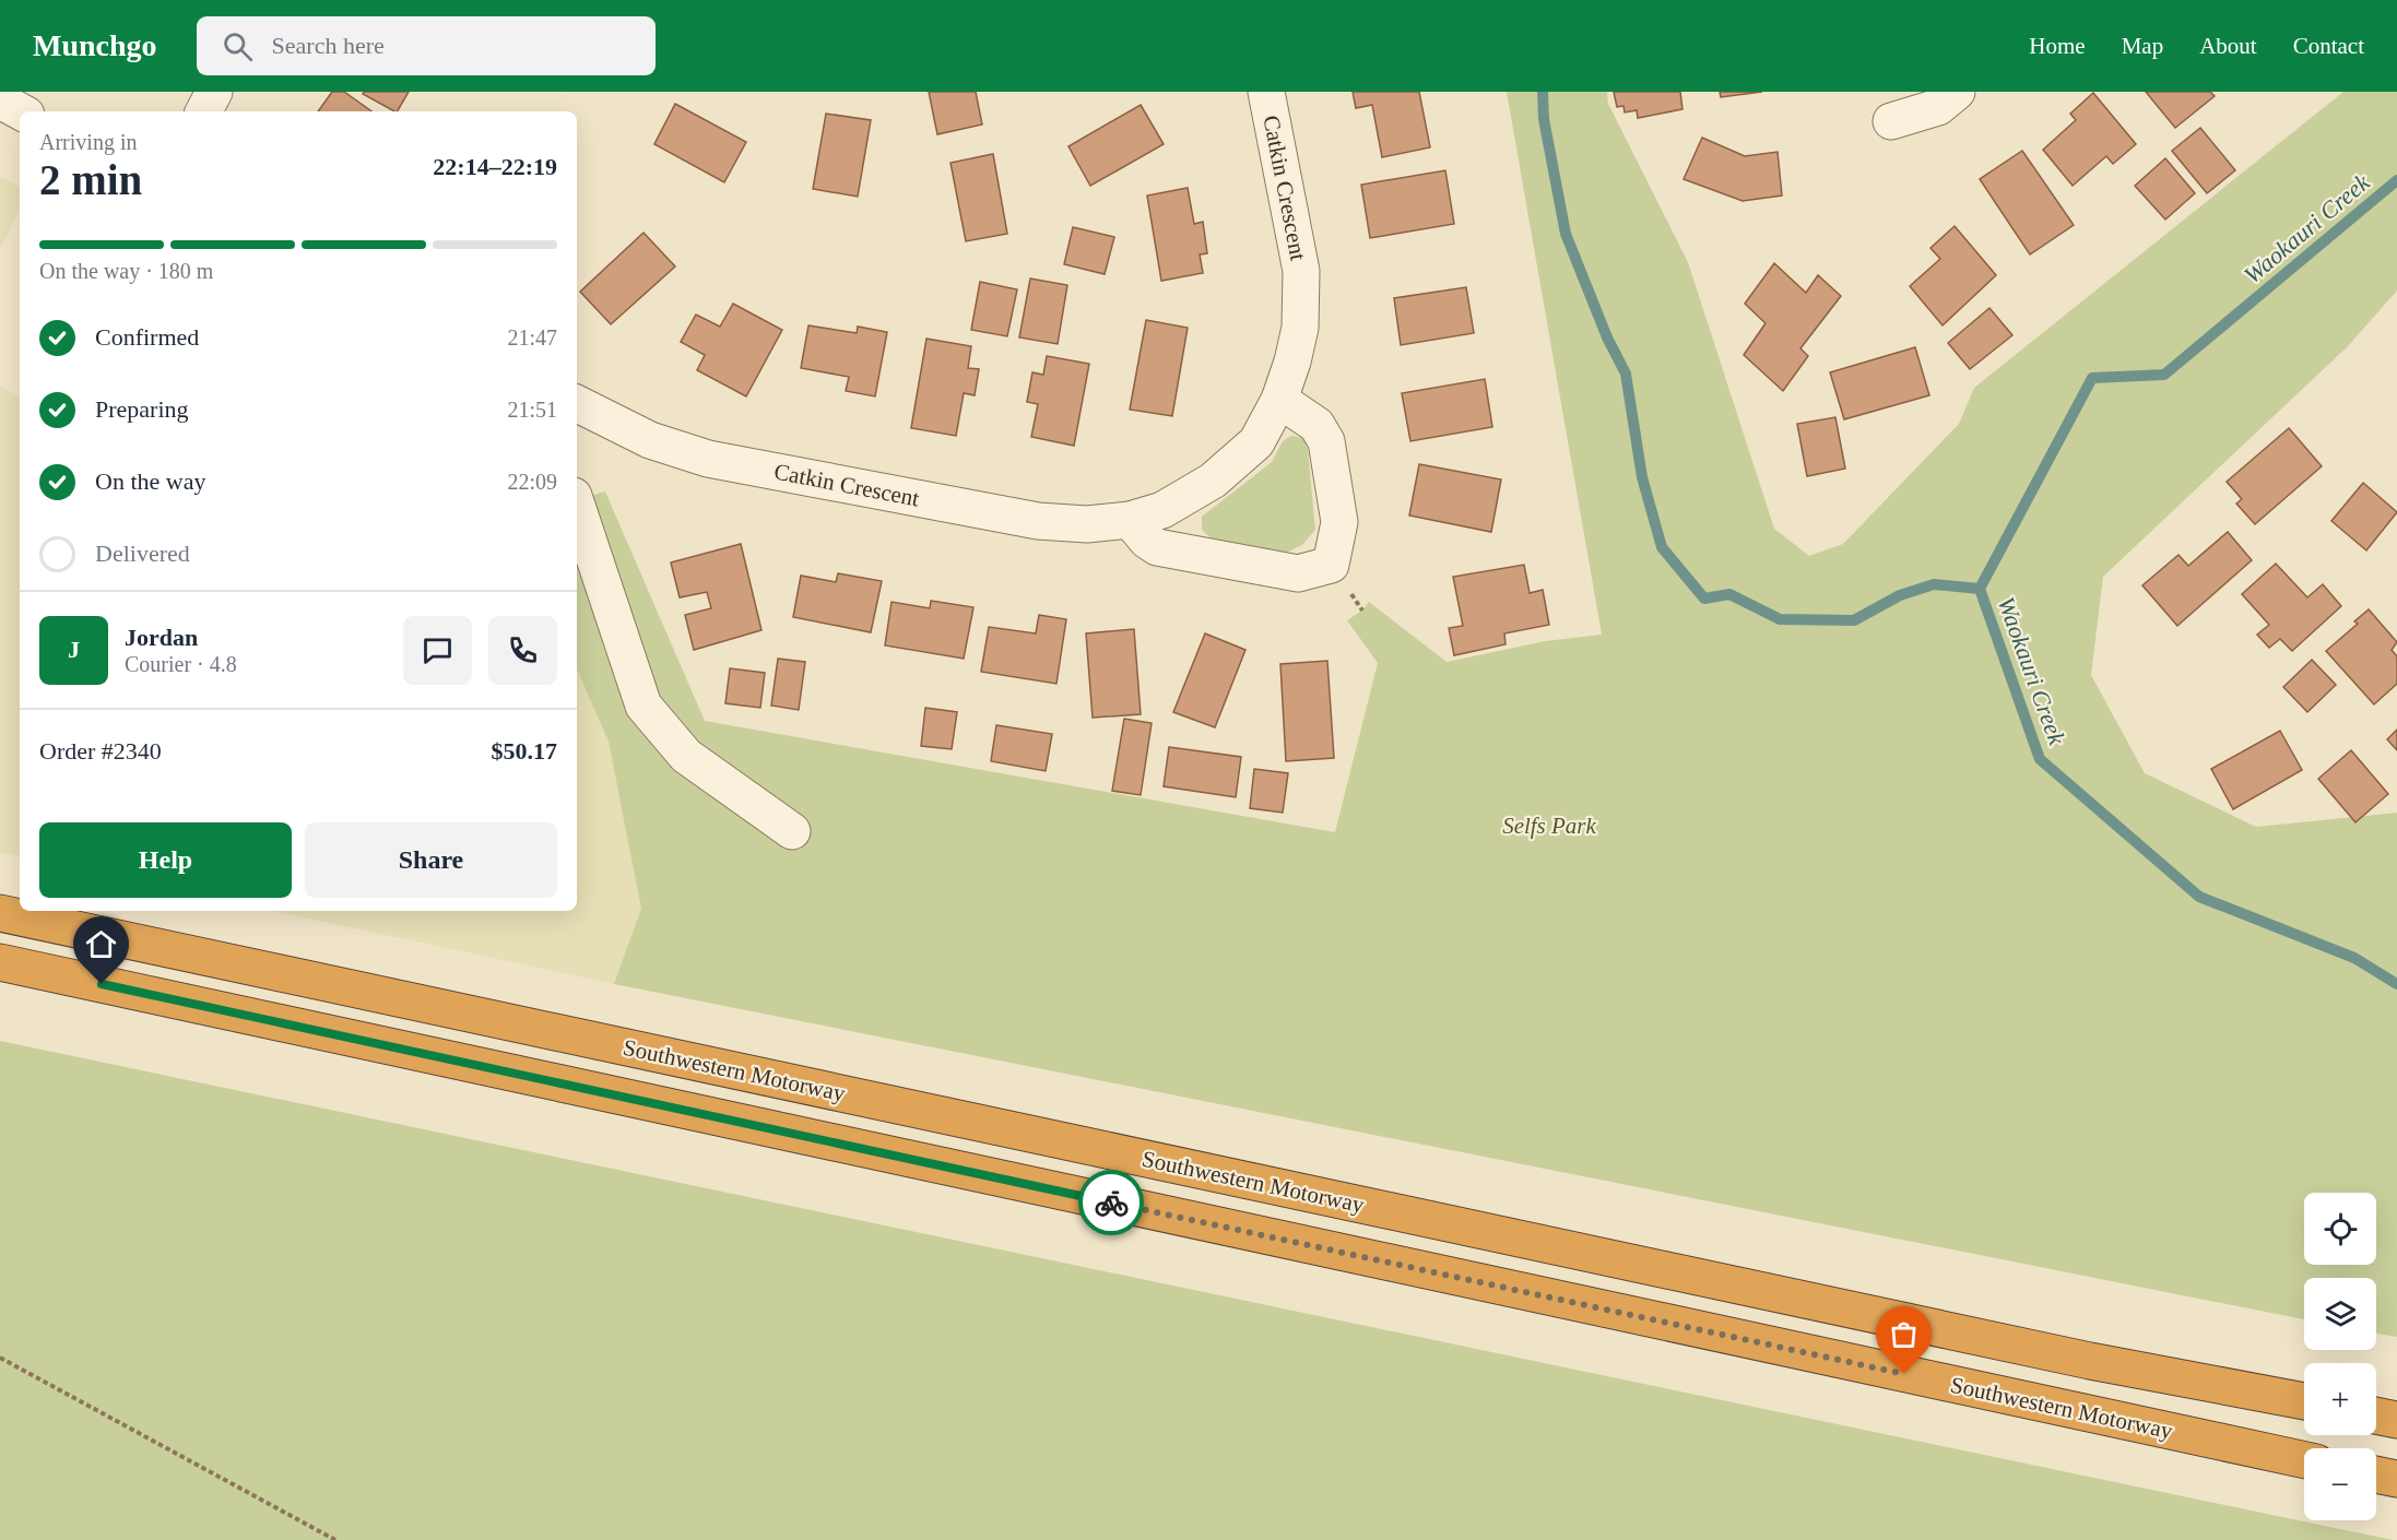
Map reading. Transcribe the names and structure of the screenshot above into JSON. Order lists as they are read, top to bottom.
{
  "streets": {
    "highway": ["Southwestern Motorway"],
    "street": ["Catkin Crescent"]
  },
  "water": ["Waokauri Creek"],
  "parks": ["Selfs Park"],
  "page": {
    "header": "Munchgo",
    "search": "Search here",
    "nav": [
      "Home",
      "Map",
      "About",
      "Contact"
    ],
    "heading": ["2 min", "Arriving in", "22:14–22:19"],
    "panel": [
      "Jordan",
      "Courier · 4.8",
      "Order #2340",
      "$50.17"
    ],
    "bar": "On the way · 180 m",
    "list": [
      ["Confirmed", "21:47"],
      ["Preparing", "21:51"],
      ["On the way", "22:09"],
      "Delivered"
    ],
    "round": "J",
    "buttons": ["Help", "Share"],
    "map_buttons": ["+", "−"]
  }
}
